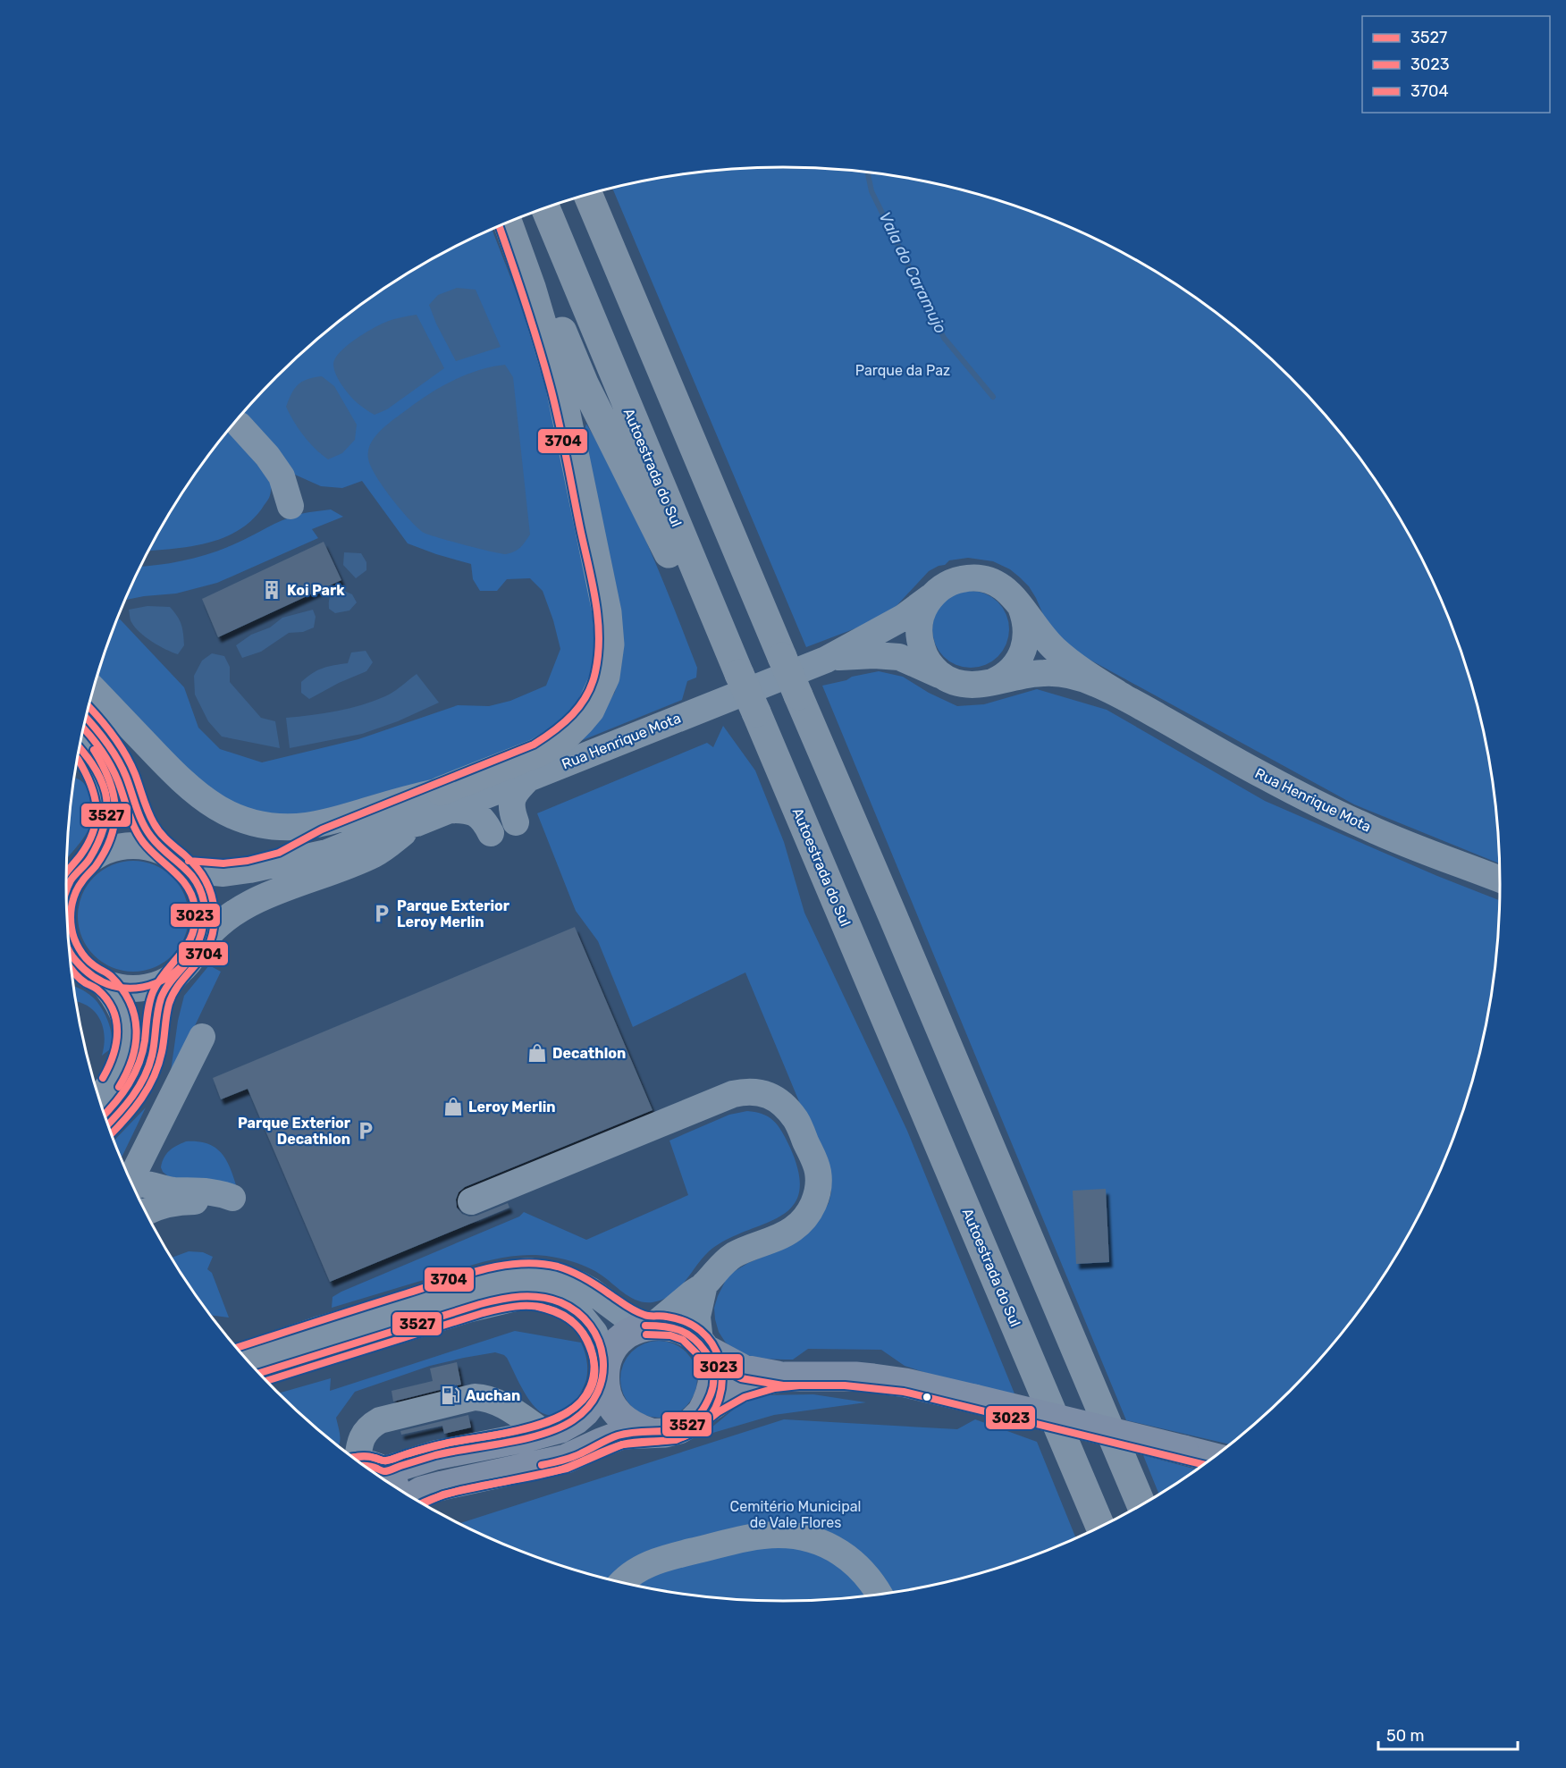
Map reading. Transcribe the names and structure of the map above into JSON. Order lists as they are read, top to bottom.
{
  "streets": {
    "highway": ["Autoestrada do Sul"],
    "street": ["Rua Henrique Mota"]
  },
  "water": ["Vala do Caramujo"],
  "parks": ["Parque da Paz", "Cemitério Municipal de Vale Flores"],
  "places": {
    "building": ["Koi Park"],
    "parking": ["Parque Exterior Leroy Merlin", "Parque Exterior Decathlon"],
    "shop": ["Decathlon", "Leroy Merlin"],
    "fuel station": ["Auchan"]
  },
  "lines": ["transit line 3704", "transit line 3527", "transit line 3023"],
  "legend": ["3527", "3023", "3704"],
  "scale_bar": "50 m"
}
